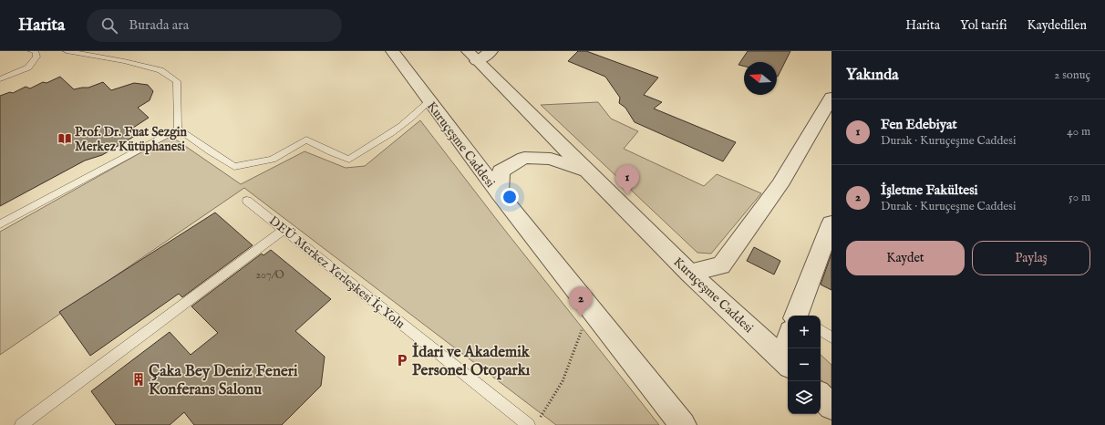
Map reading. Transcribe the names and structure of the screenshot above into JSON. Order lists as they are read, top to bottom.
{
  "streets": {
    "street": ["Kuruçeşme Caddesi"],
    "lane": ["DEÜ Merkez Yerleşkesi İç Yolu"]
  },
  "places": {
    "library": ["Prof. Dr. Fuat Sezgin Merkez Kütüphanesi"],
    "parking": ["İdari ve Akademik Personel Otoparkı"],
    "building": ["Çaka Bey Deniz Feneri Konferans Salonu"]
  },
  "house_numbers": ["207/O"],
  "north": "left",
  "page": {
    "header": "Harita",
    "search": "Burada ara",
    "nav": ["Harita", "Yol tarifi", "Kaydedilen"],
    "heading": ["Yakında", "2 sonuç"],
    "list": [
      {
        "mark": "1",
        "name": "Fen Edebiyat",
        "note": "Durak · Kuruçeşme Caddesi",
        "value": "40 m"
      },
      {
        "mark": "2",
        "name": "İşletme Fakültesi",
        "note": "Durak · Kuruçeşme Caddesi",
        "value": "50 m"
      }
    ],
    "pins": ["1", "2"],
    "buttons": ["Kaydet", "Paylaş"],
    "map_buttons": ["+", "−"]
  }
}
